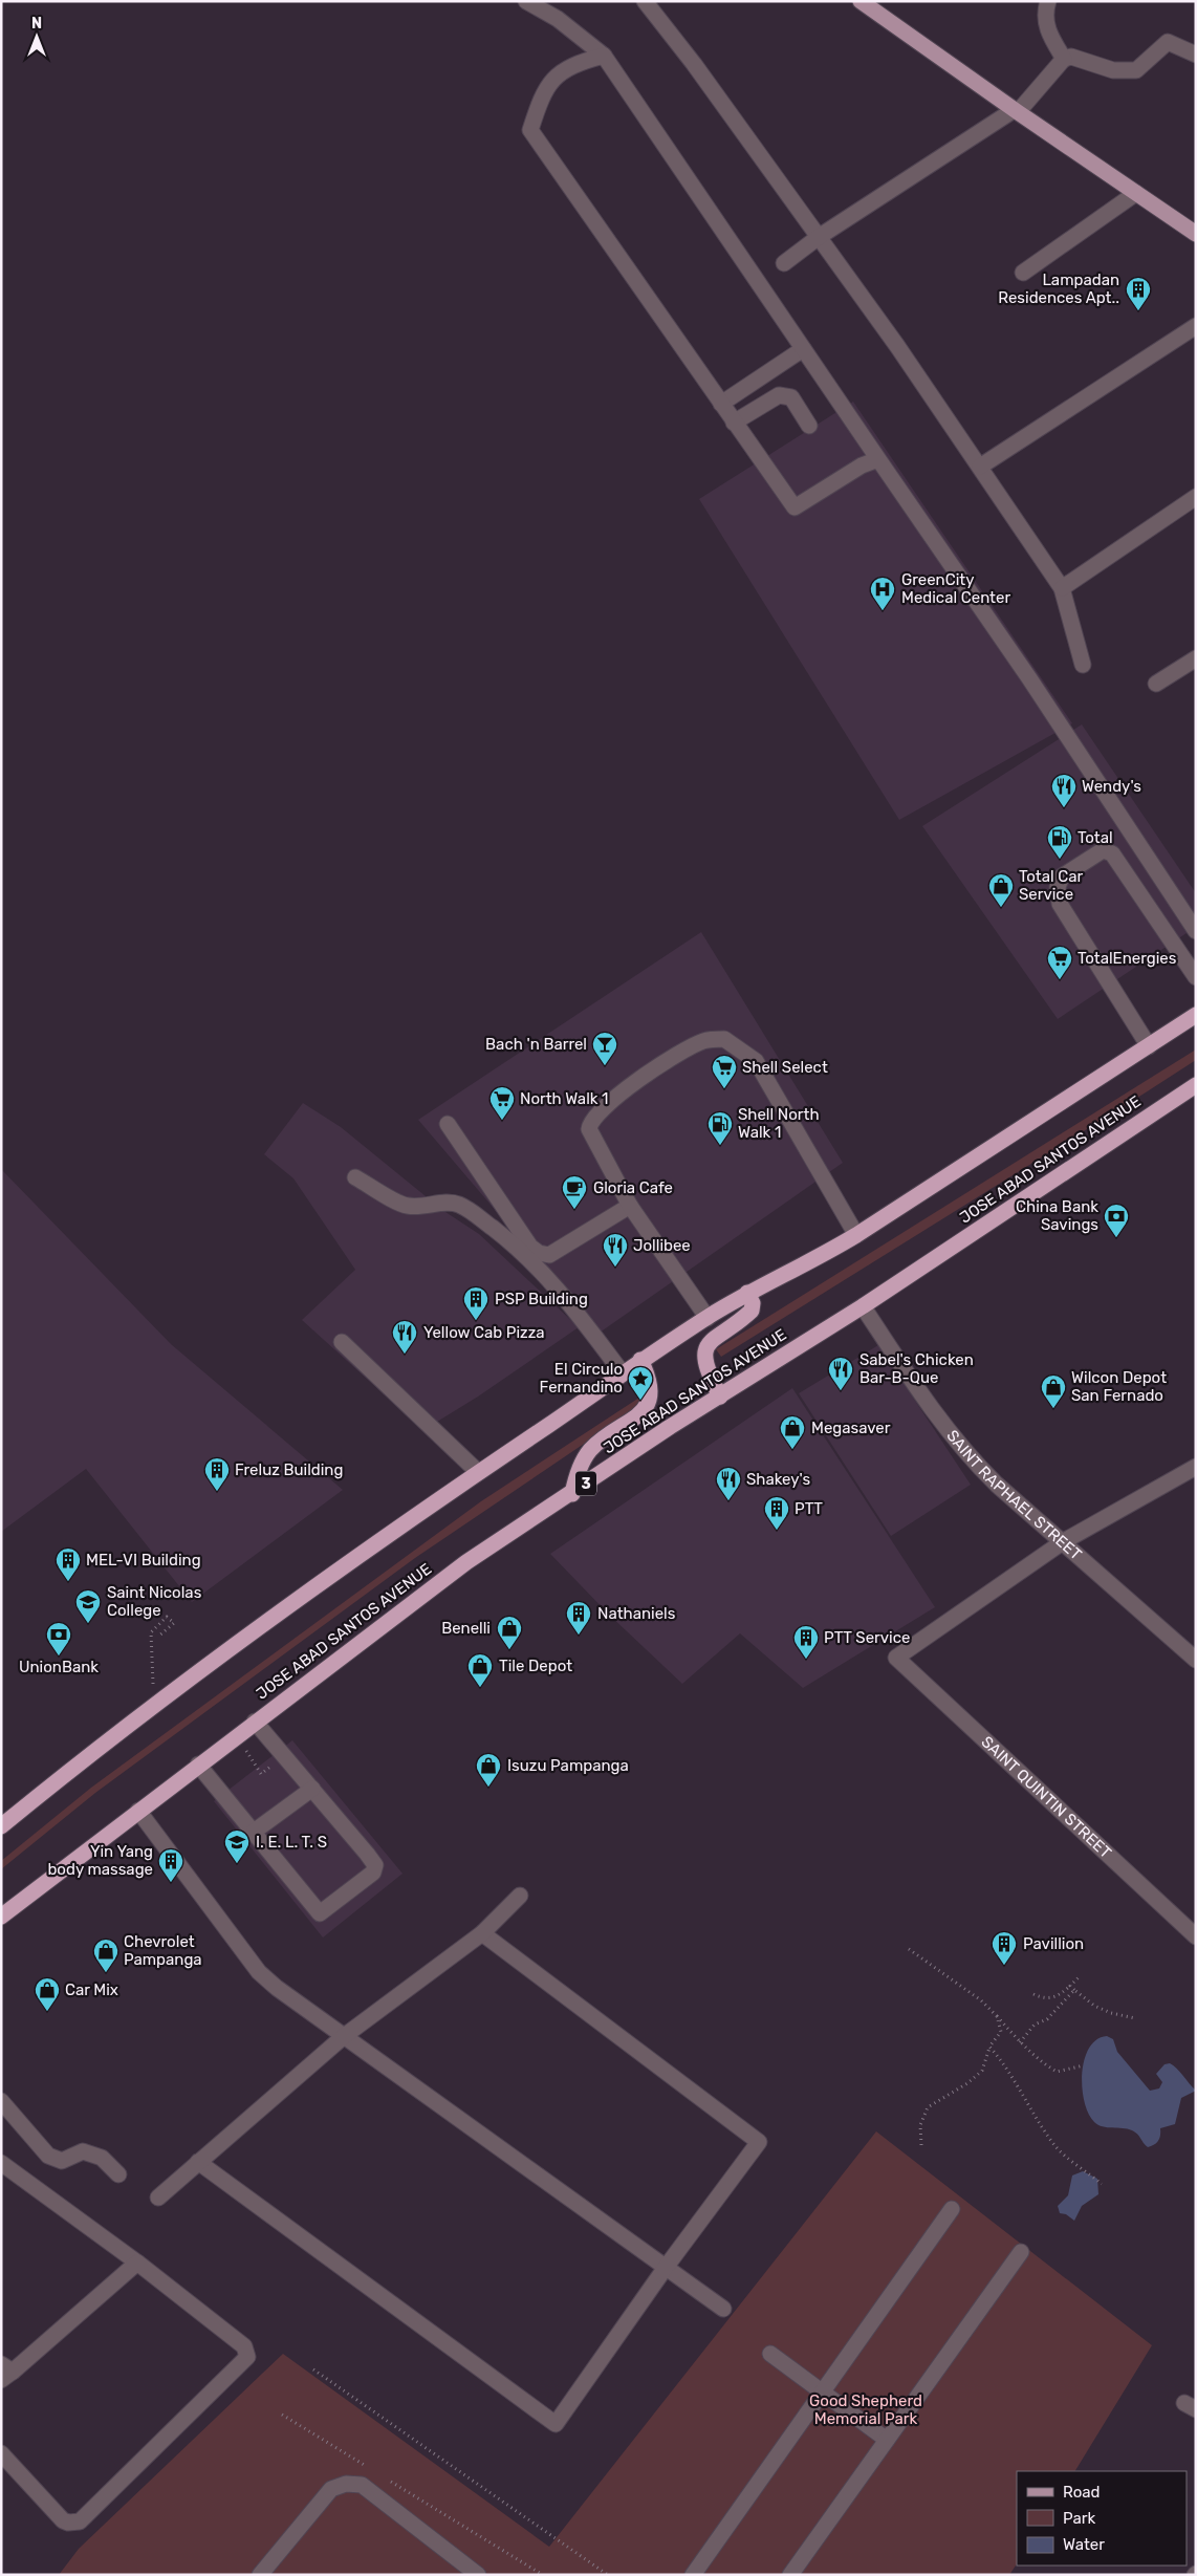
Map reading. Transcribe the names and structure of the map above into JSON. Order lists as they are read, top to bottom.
{
  "streets": {
    "highway": ["JOSE ABAD SANTOS AVENUE", "3"],
    "street": ["SAINT RAPHAEL STREET", "SAINT QUINTIN STREET"]
  },
  "crossings": [
    ["JOSE ABAD SANTOS AVENUE", "SAINT RAPHAEL STREET"],
    ["SAINT RAPHAEL STREET", "SAINT QUINTIN STREET"]
  ],
  "parks": ["Good Shepherd Memorial Park"],
  "places": {
    "building": [
      "Lampadan Residences Apt..",
      "PSP Building",
      "Freluz Building",
      "PTT",
      "MEL-VI Building",
      "Nathaniels",
      "PTT Service",
      "Yin Yang body massage",
      "Pavillion"
    ],
    "hospital": ["GreenCity Medical Center"],
    "restaurant": [
      "Wendy's",
      "Jollibee",
      "Yellow Cab Pizza",
      "Sabel's Chicken Bar-B-Que",
      "Shakey's"
    ],
    "fuel station": ["Total", "Shell North Walk 1"],
    "shop": [
      "Total Car Service",
      "Wilcon Depot San Fernado",
      "Megasaver",
      "Benelli",
      "Tile Depot",
      "Isuzu Pampanga",
      "Chevrolet Pampanga",
      "Car Mix"
    ],
    "supermarket": ["TotalEnergies", "Shell Select", "North Walk 1"],
    "bar": ["Bach 'n Barrel"],
    "cafe": ["Gloria Cafe"],
    "bank": ["China Bank Savings", "UnionBank"],
    "place": ["El Circulo Fernandino"],
    "school or university": ["Saint Nicolas College", "I. E. L. T. S"]
  },
  "legend": ["Road", "Park", "Water"],
  "north": "top"
}
